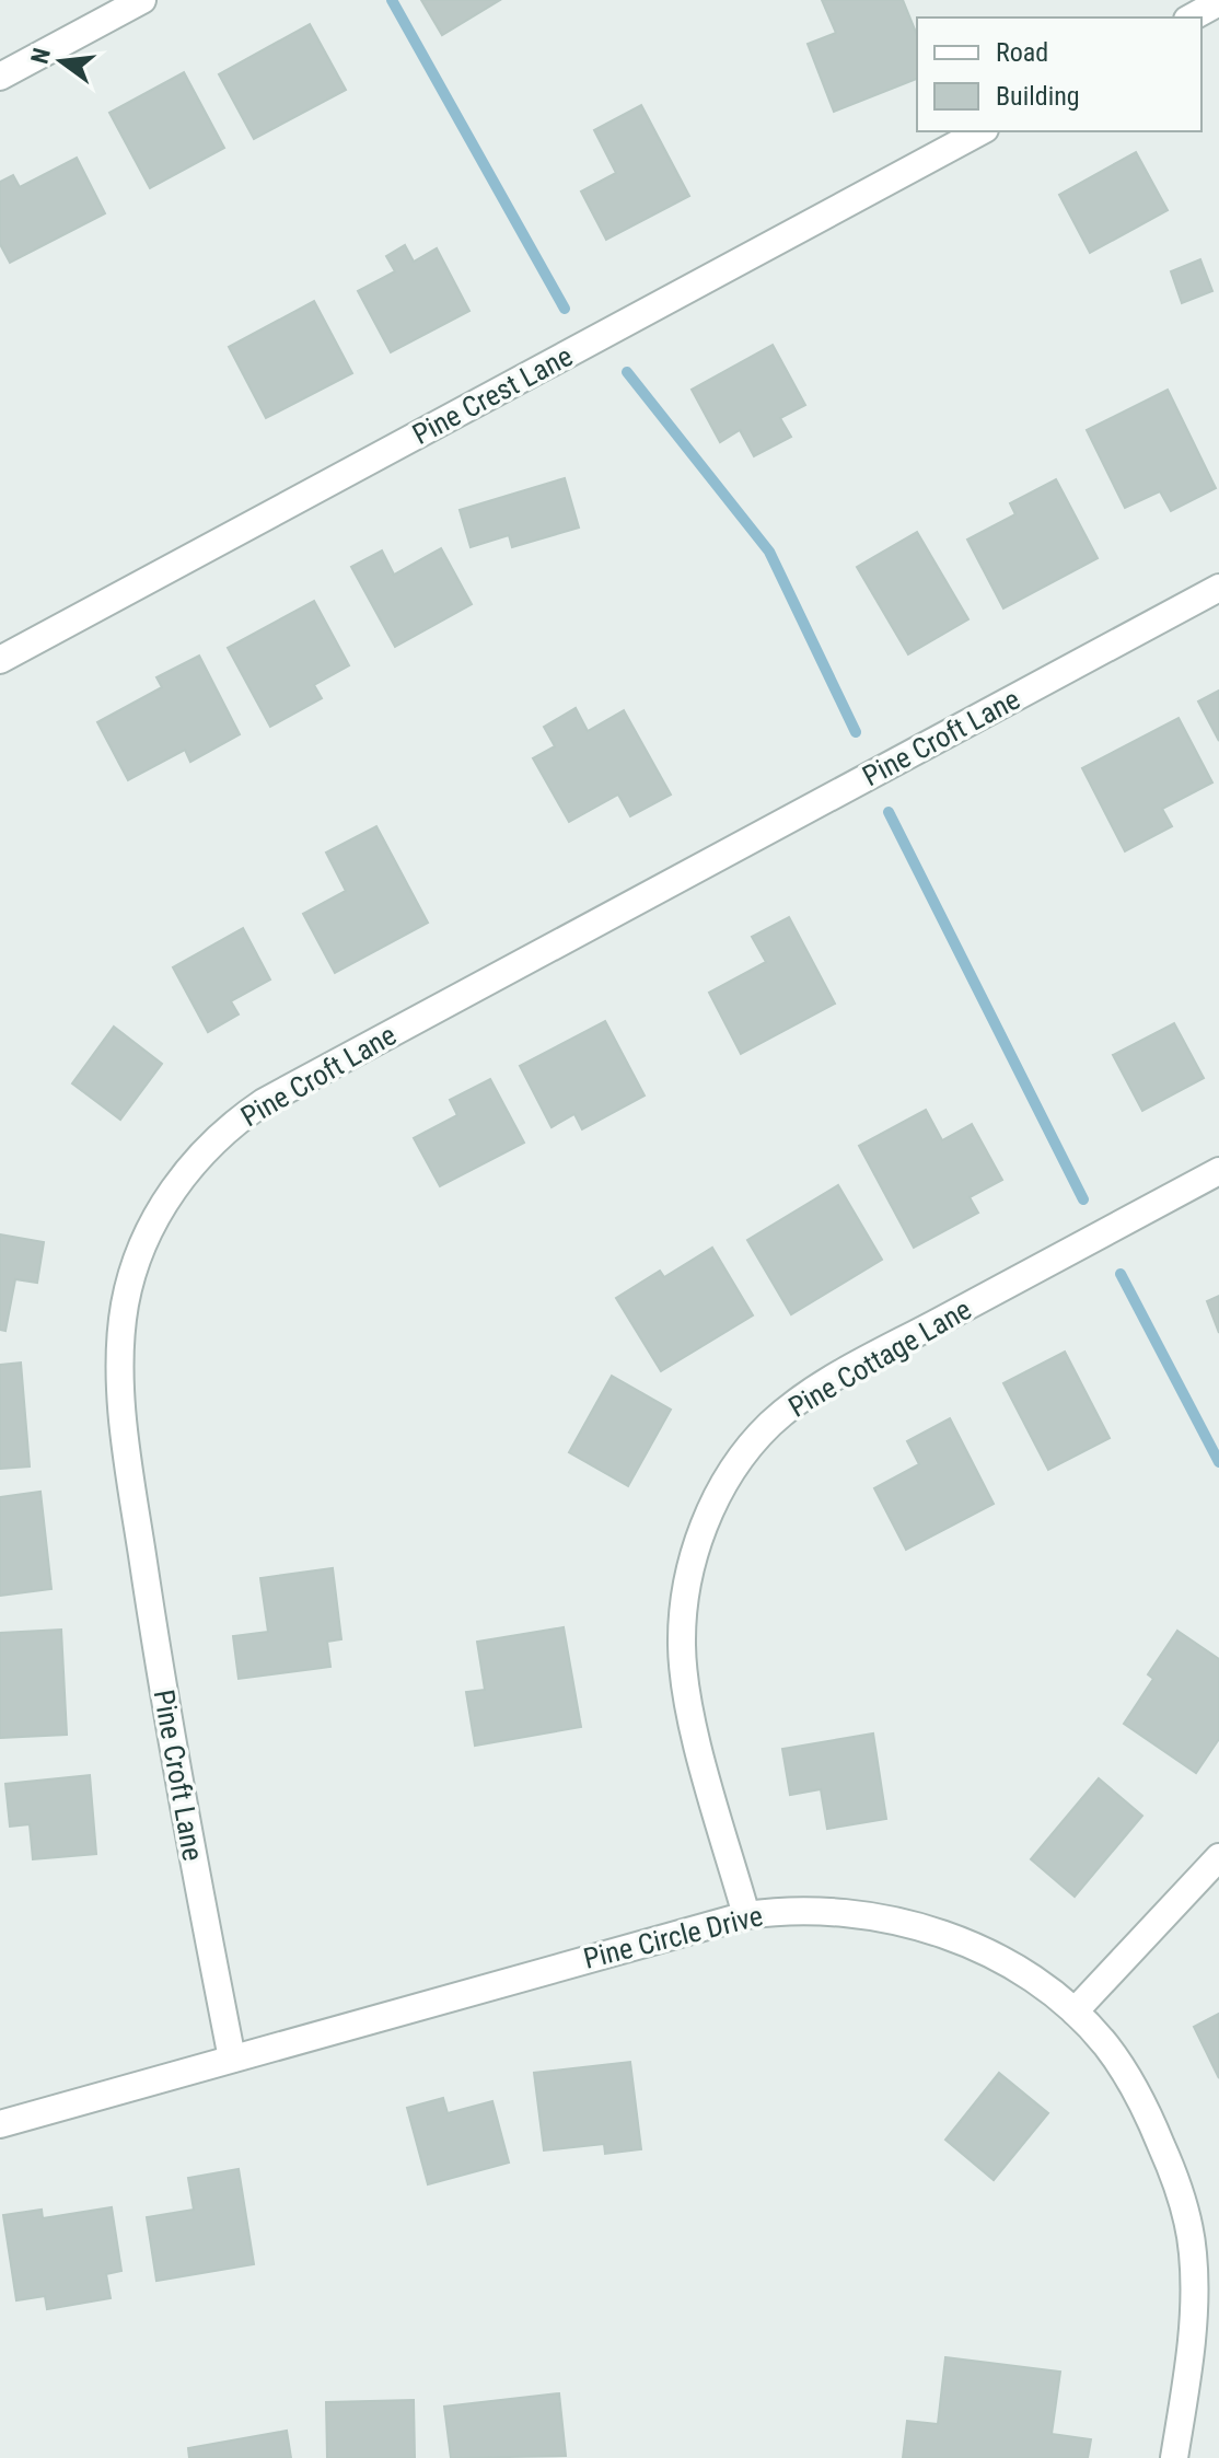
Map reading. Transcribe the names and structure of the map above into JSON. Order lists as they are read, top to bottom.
{
  "streets": {
    "street": [
      "Pine Crest Lane",
      "Pine Croft Lane",
      "Pine Cottage Lane",
      "Pine Circle Drive"
    ]
  },
  "crossings": [
    ["Pine Croft Lane", "Pine Circle Drive"],
    ["Pine Cottage Lane", "Pine Circle Drive"]
  ],
  "legend": ["Road", "Building"],
  "north": "left"
}
